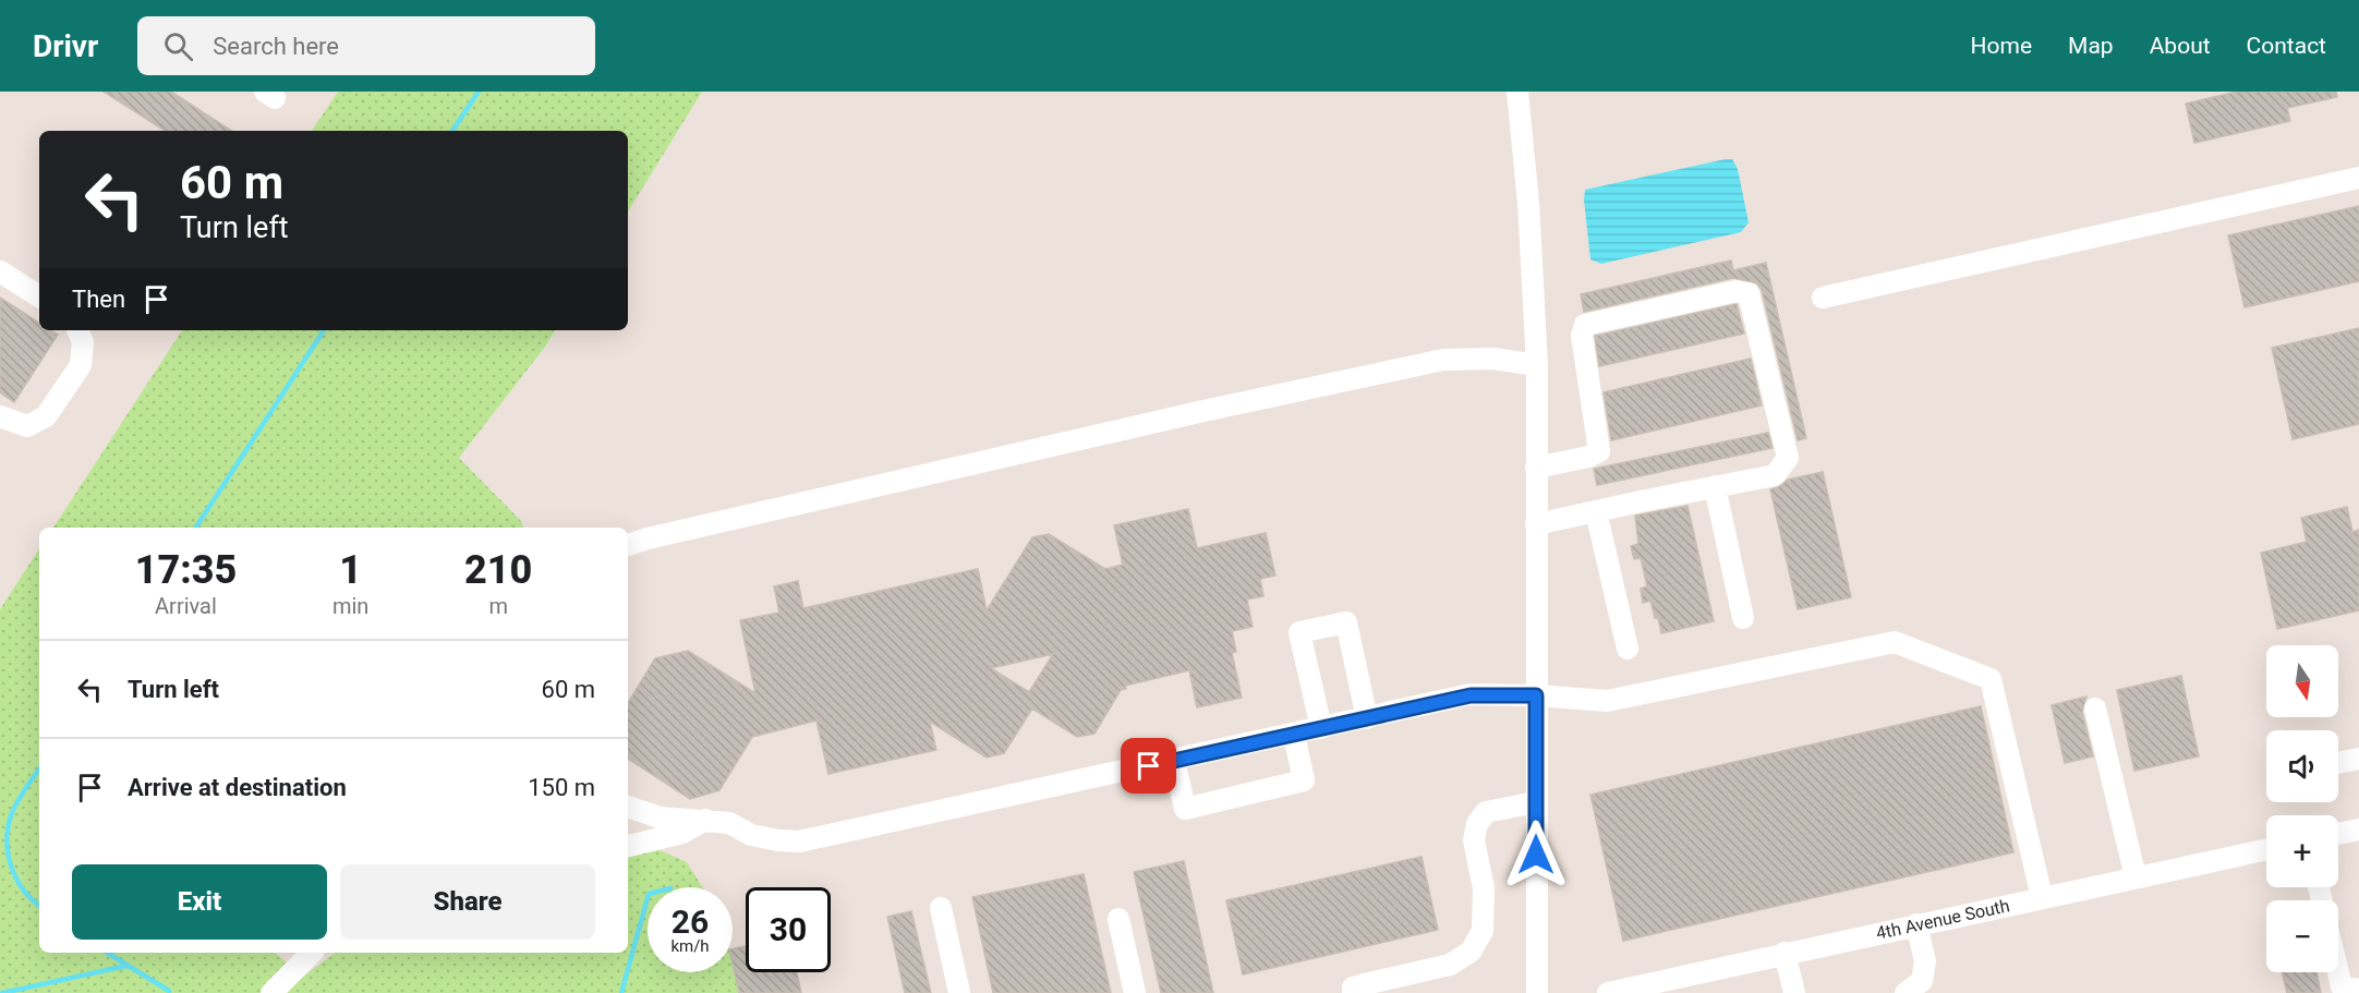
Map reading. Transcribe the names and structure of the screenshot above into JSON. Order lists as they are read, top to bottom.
{
  "streets": {
    "street": ["4th Avenue South"]
  },
  "north": "bottom",
  "page": {
    "header": "Drivr",
    "search": "Search here",
    "nav": [
      "Home",
      "Map",
      "About",
      "Contact"
    ],
    "turn": ["60 m", "Turn left"],
    "then": "Then",
    "eta": [
      "17:35",
      "Arrival",
      "1",
      "min",
      "210",
      "m"
    ],
    "list": [
      {
        "name": "Turn left",
        "value": "60 m"
      },
      {
        "name": "Arrive at destination",
        "value": "150 m"
      }
    ],
    "map_buttons": ["+", "−"],
    "buttons": ["Exit", "Share"],
    "speed": "26 km/h",
    "limit": "30"
  }
}
